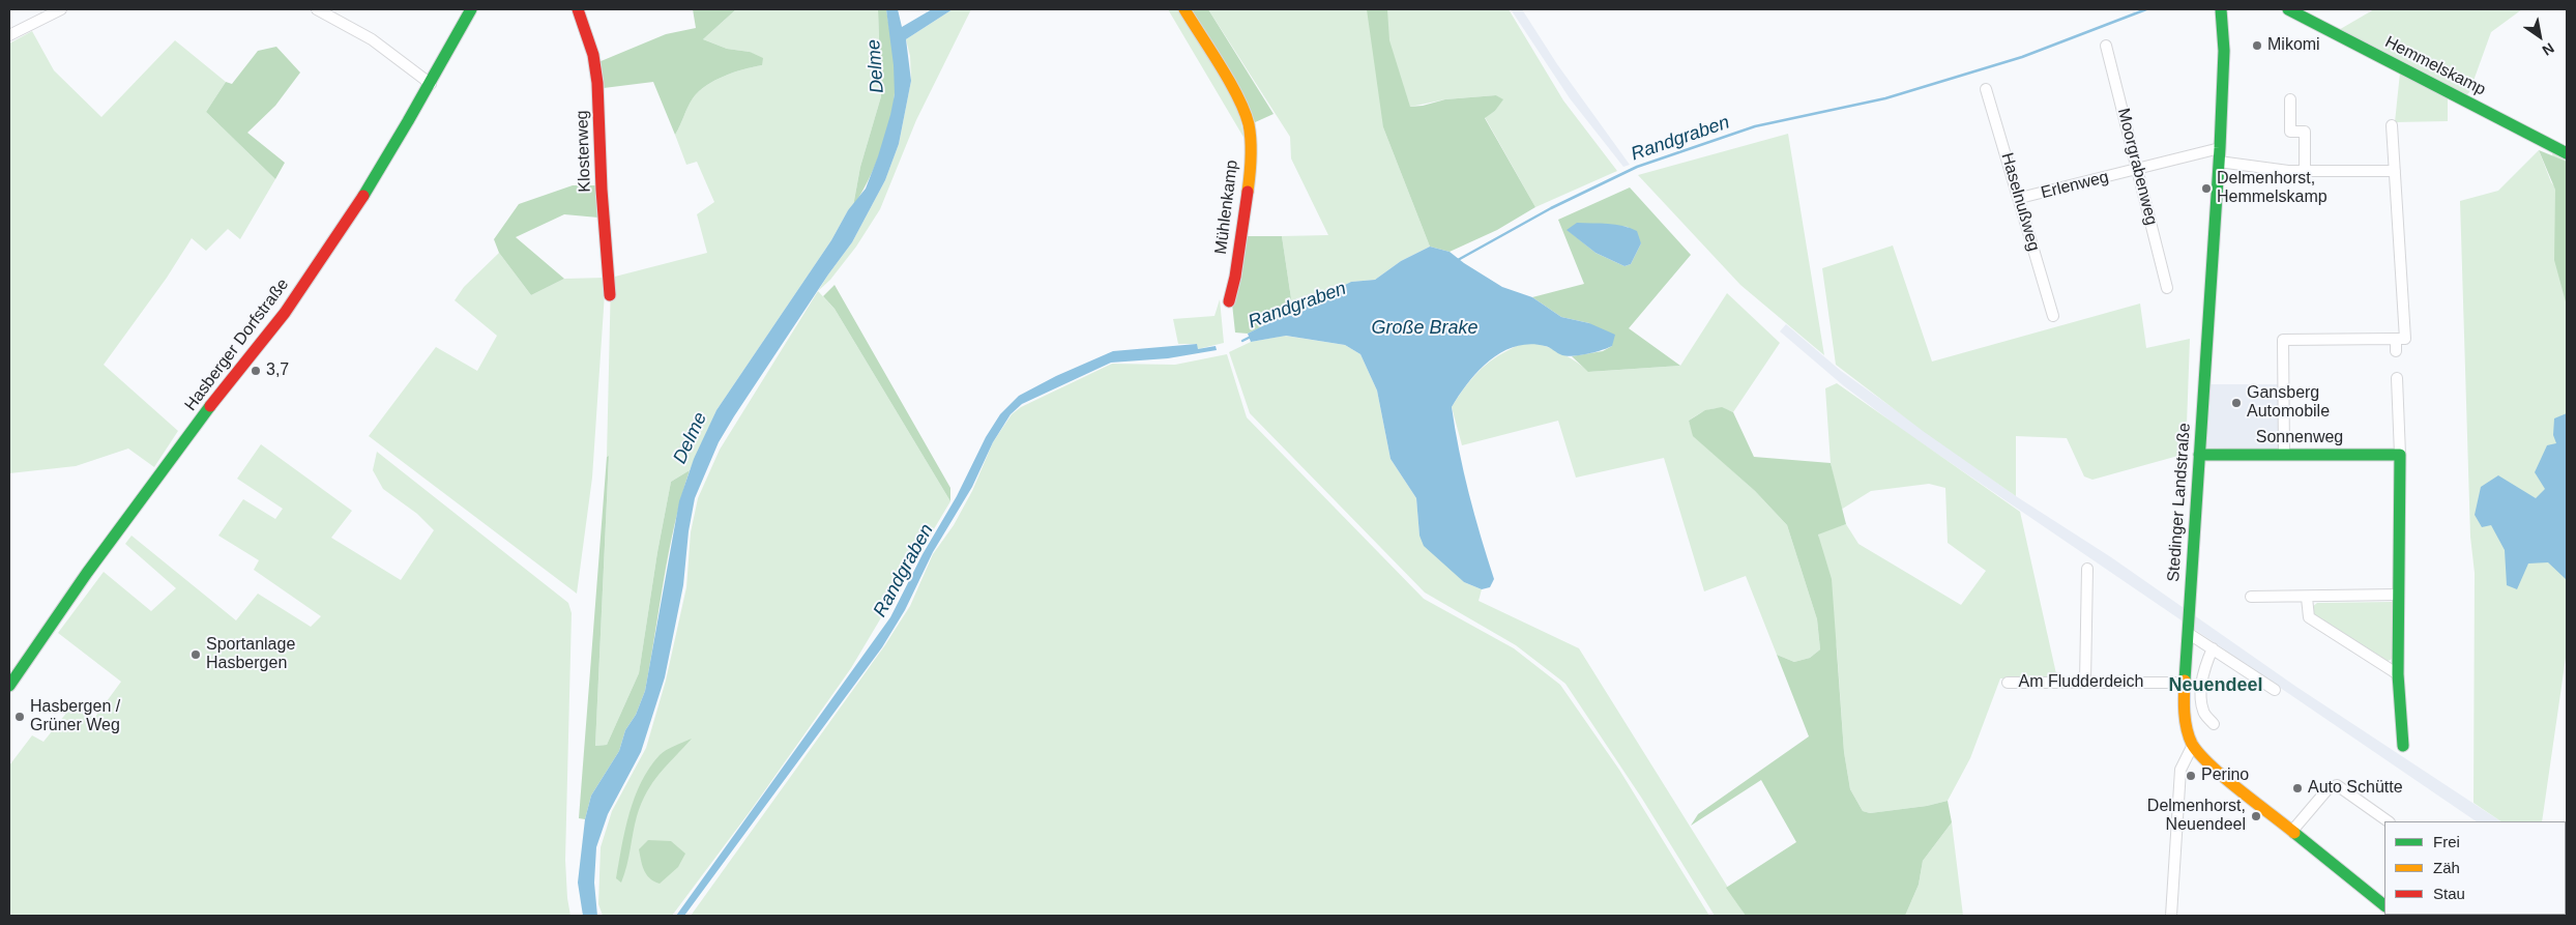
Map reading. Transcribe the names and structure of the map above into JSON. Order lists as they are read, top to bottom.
{
  "streets": {
    "street": [
      "Hemmelskamp",
      "Klosterweg",
      "Moorgrabenweg",
      "Erlenweg",
      "Haselnußweg",
      "Mühlenkamp",
      "Hasberger Dorfstraße",
      "Sonnenweg",
      "Stedinger Landstraße",
      "Am Fludderdeich"
    ]
  },
  "crossings": [
    ["Moorgrabenweg", "Erlenweg"],
    ["Erlenweg", "Haselnußweg"],
    ["Erlenweg", "Stedinger Landstraße"],
    ["Sonnenweg", "Stedinger Landstraße"],
    ["Stedinger Landstraße", "Am Fludderdeich"]
  ],
  "districts": ["Neuendeel"],
  "water": ["Delme", "Randgraben", "Große Brake"],
  "places": [
    "Mikomi",
    "Delmenhorst, Hemmelskamp",
    "3,7",
    "Gansberg Automobile",
    "Sportanlage Hasbergen",
    "Hasbergen / Grüner Weg",
    "Perino",
    "Auto Schütte",
    "Delmenhorst, Neuendeel"
  ],
  "legend": ["Frei", "Zäh", "Stau"],
  "north": "bottom right"
}
